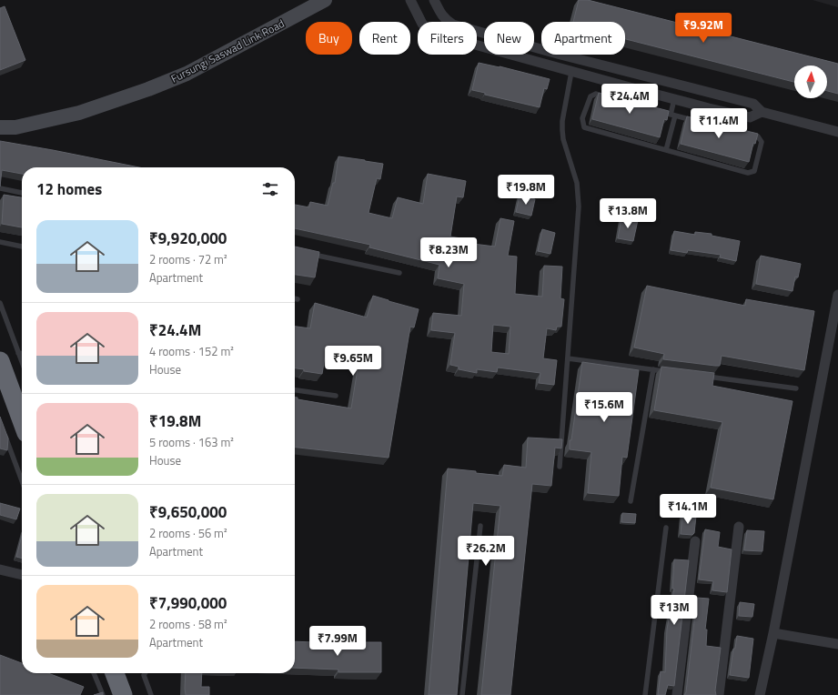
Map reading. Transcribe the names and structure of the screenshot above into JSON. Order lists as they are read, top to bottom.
{
  "streets": {
    "street": ["Fursungi Saswad Link Road"]
  },
  "north": "top",
  "page": {
    "price": [
      "₹9.92M",
      "₹24.4M",
      "₹11.4M",
      "₹19.8M",
      "₹13.8M",
      "₹8.23M",
      "₹9.65M",
      "₹15.6M",
      "₹14.1M",
      "₹26.2M",
      "₹13M",
      "₹7.99M"
    ],
    "chip": [
      "Buy",
      "Rent",
      "Filters",
      "New",
      "Apartment"
    ],
    "heading": "12 homes",
    "list": [
      {
        "name": "₹9,920,000",
        "note": "2 rooms · 72 m² · Apartment"
      },
      {
        "name": "₹24.4M",
        "note": "4 rooms · 152 m² · House"
      },
      {
        "name": "₹19.8M",
        "note": "5 rooms · 163 m² · House"
      },
      {
        "name": "₹9,650,000",
        "note": "2 rooms · 56 m² · Apartment"
      },
      {
        "name": "₹7,990,000",
        "note": "2 rooms · 58 m² · Apartment"
      }
    ]
  }
}
